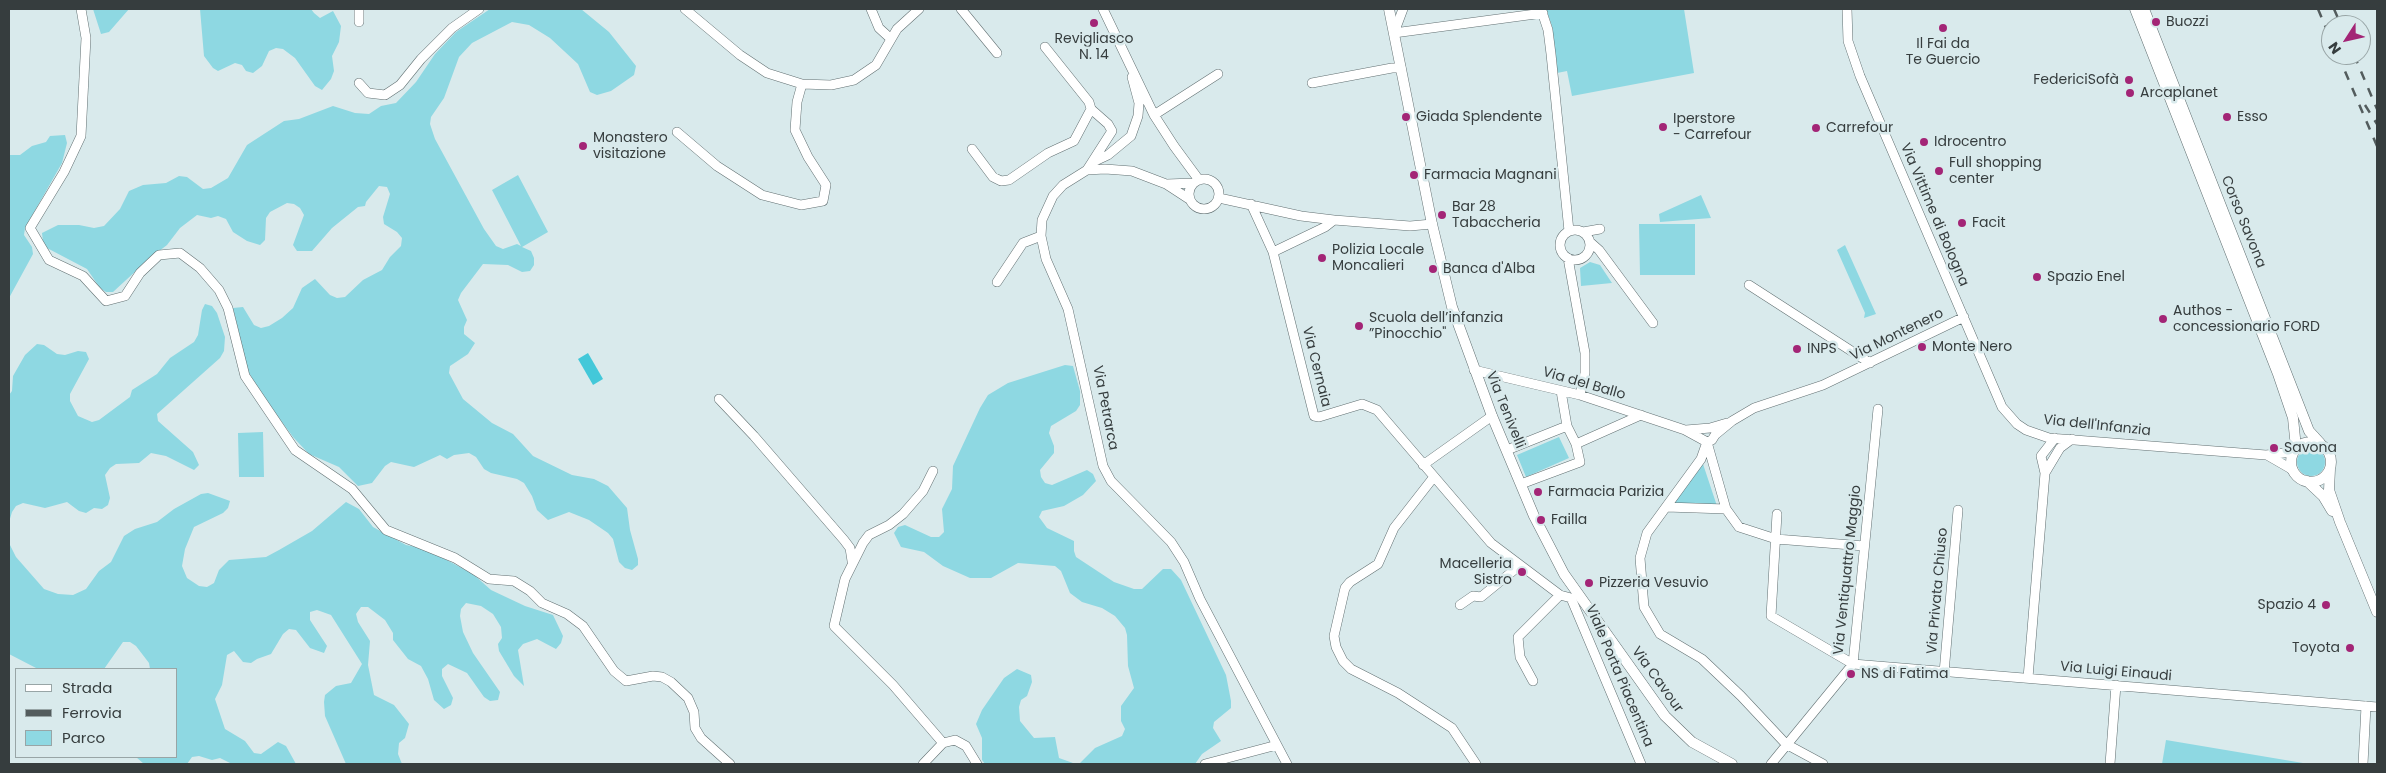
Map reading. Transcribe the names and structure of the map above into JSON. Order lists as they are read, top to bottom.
{
  "streets": {
    "main road": ["Corso Savona", "Via Tenivelli", "Via Cavour"],
    "street": [
      "Via Vittime di Bologna",
      "Via Montenero",
      "Via Cernaia",
      "Via del Ballo",
      "Via Petrarca",
      "Via dell'Infanzia",
      "Via Ventiquattro Maggio",
      "Via Privata Chiuso",
      "Via Luigi Einaudi",
      "Viale Porta Piacentina"
    ]
  },
  "crossings": [
    ["Via Vittime di Bologna", "Via Montenero"],
    ["Via Vittime di Bologna", "Via dell'Infanzia"],
    ["Corso Savona", "Via dell'Infanzia"],
    ["Via Montenero", "Via del Ballo"],
    ["Via Montenero", "Via dell'Infanzia"],
    ["Via Cernaia", "Via Tenivelli"],
    ["Via Cernaia", "Viale Porta Piacentina"],
    ["Via Cernaia", "Via Cavour"],
    ["Via del Ballo", "Via Tenivelli"],
    ["Via Tenivelli", "Viale Porta Piacentina"],
    ["Via Tenivelli", "Via Cavour"],
    ["Via Ventiquattro Maggio", "Via Luigi Einaudi"],
    ["Via Privata Chiuso", "Via Luigi Einaudi"],
    ["Viale Porta Piacentina", "Via Cavour"]
  ],
  "places": [
    "Buozzi",
    "Revigliasco N. 14",
    "Il Fai da Te Guercio",
    "FedericiSofà",
    "Arcaplanet",
    "Giada Splendente",
    "Esso",
    "Iperstore - Carrefour",
    "Carrefour",
    "Idrocentro",
    "Monastero visitazione",
    "Full shopping center",
    "Farmacia Magnani",
    "Bar 28 Tabaccheria",
    "Facit",
    "Polizia Locale Moncalieri",
    "Banca d'Alba",
    "Spazio Enel",
    "Authos - concessionario FORD",
    "Scuola dell’infanzia ”Pinocchio\"",
    "Monte Nero",
    "INPS",
    "Savona",
    "Farmacia Parizia",
    "Failla",
    "Macelleria Sistro",
    "Pizzeria Vesuvio",
    "Spazio 4",
    "Toyota",
    "NS di Fatima"
  ],
  "legend": ["Strada", "Ferrovia", "Parco"],
  "north": "bottom left"
}
